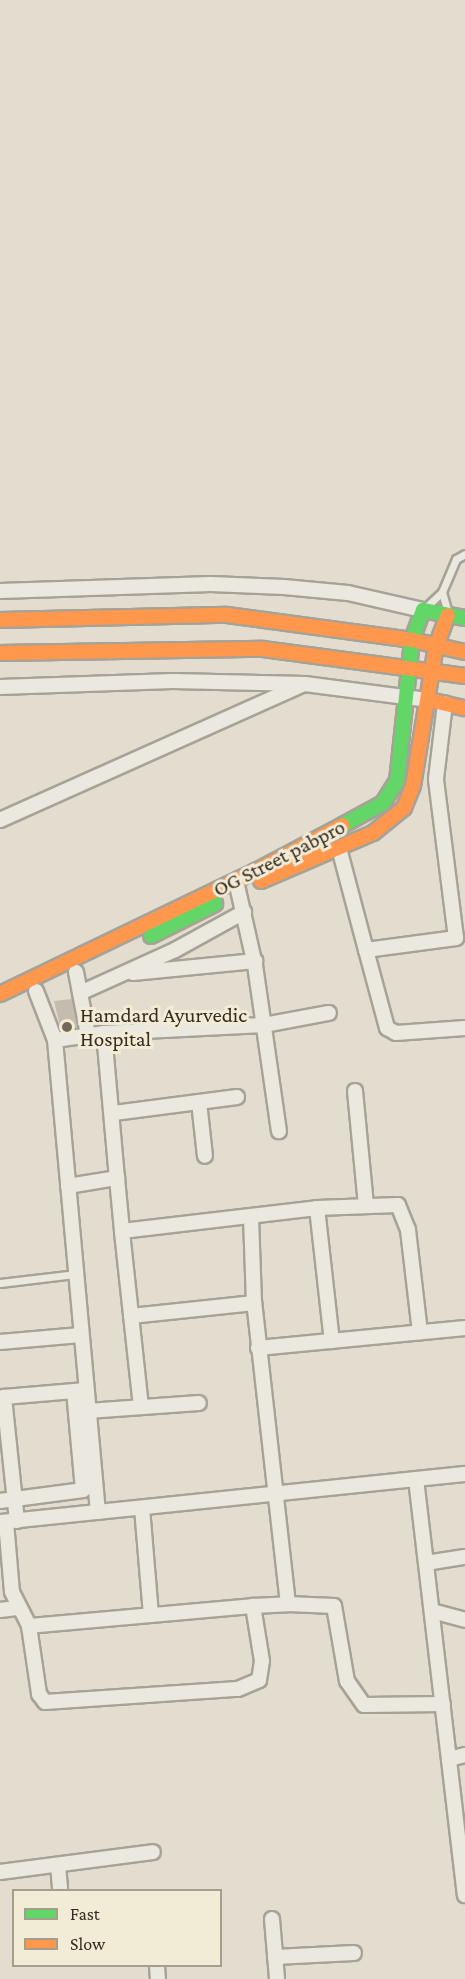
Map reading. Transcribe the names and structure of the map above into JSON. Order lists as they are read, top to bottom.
{
  "streets": {
    "street": ["OG Street pabpro"]
  },
  "places": ["Hamdard Ayurvedic Hospital"],
  "legend": ["Fast", "Slow"]
}
